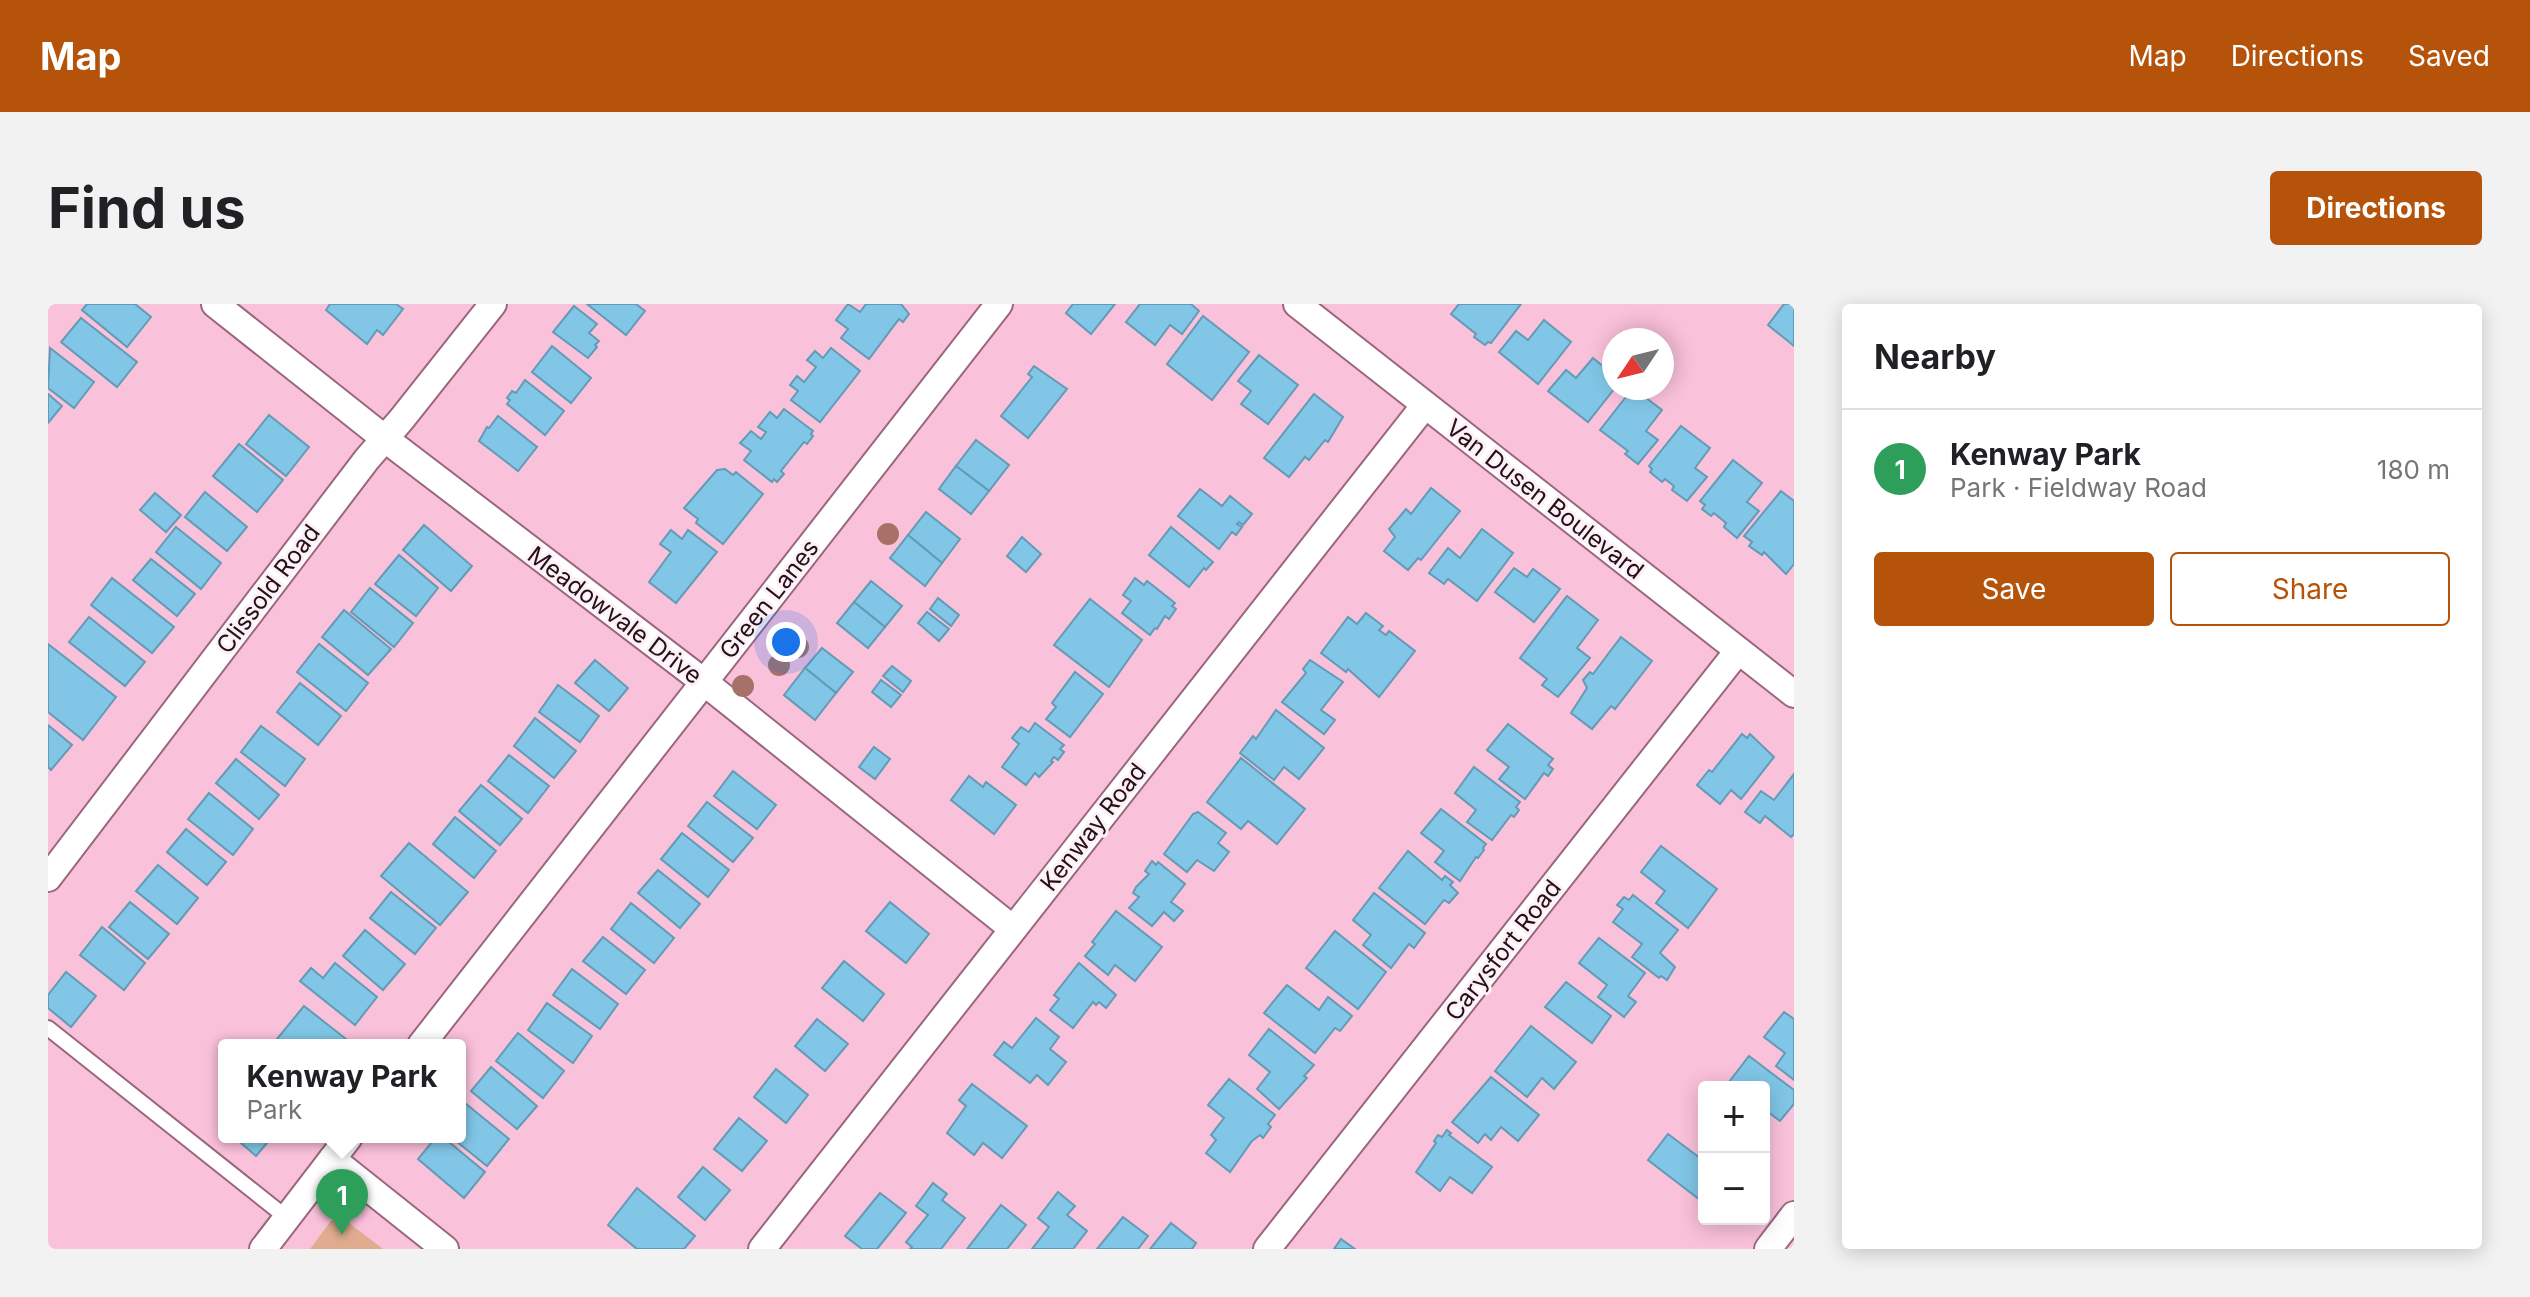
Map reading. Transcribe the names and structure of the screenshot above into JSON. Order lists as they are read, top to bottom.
{
  "streets": {
    "street": [
      "Van Dusen Boulevard",
      "Clissold Road",
      "Green Lanes",
      "Meadowvale Drive",
      "Kenway Road",
      "Carysfort Road"
    ]
  },
  "crossings": [
    ["Van Dusen Boulevard", "Kenway Road"],
    ["Van Dusen Boulevard", "Carysfort Road"],
    ["Clissold Road", "Meadowvale Drive"],
    ["Green Lanes", "Meadowvale Drive"],
    ["Meadowvale Drive", "Kenway Road"]
  ],
  "north": "bottom left",
  "page": {
    "header": "Map",
    "nav": ["Map", "Directions", "Saved"],
    "buttons": [
      "Directions",
      ["Save", "Share"]
    ],
    "title": "Find us",
    "heading": "Nearby",
    "list": [
      {
        "mark": "1",
        "name": "Kenway Park",
        "note": "Park · Fieldway Road",
        "value": "180 m"
      }
    ],
    "popup": ["Kenway Park", "Park"],
    "map_buttons": ["+", "−"],
    "pins": "1"
  }
}
